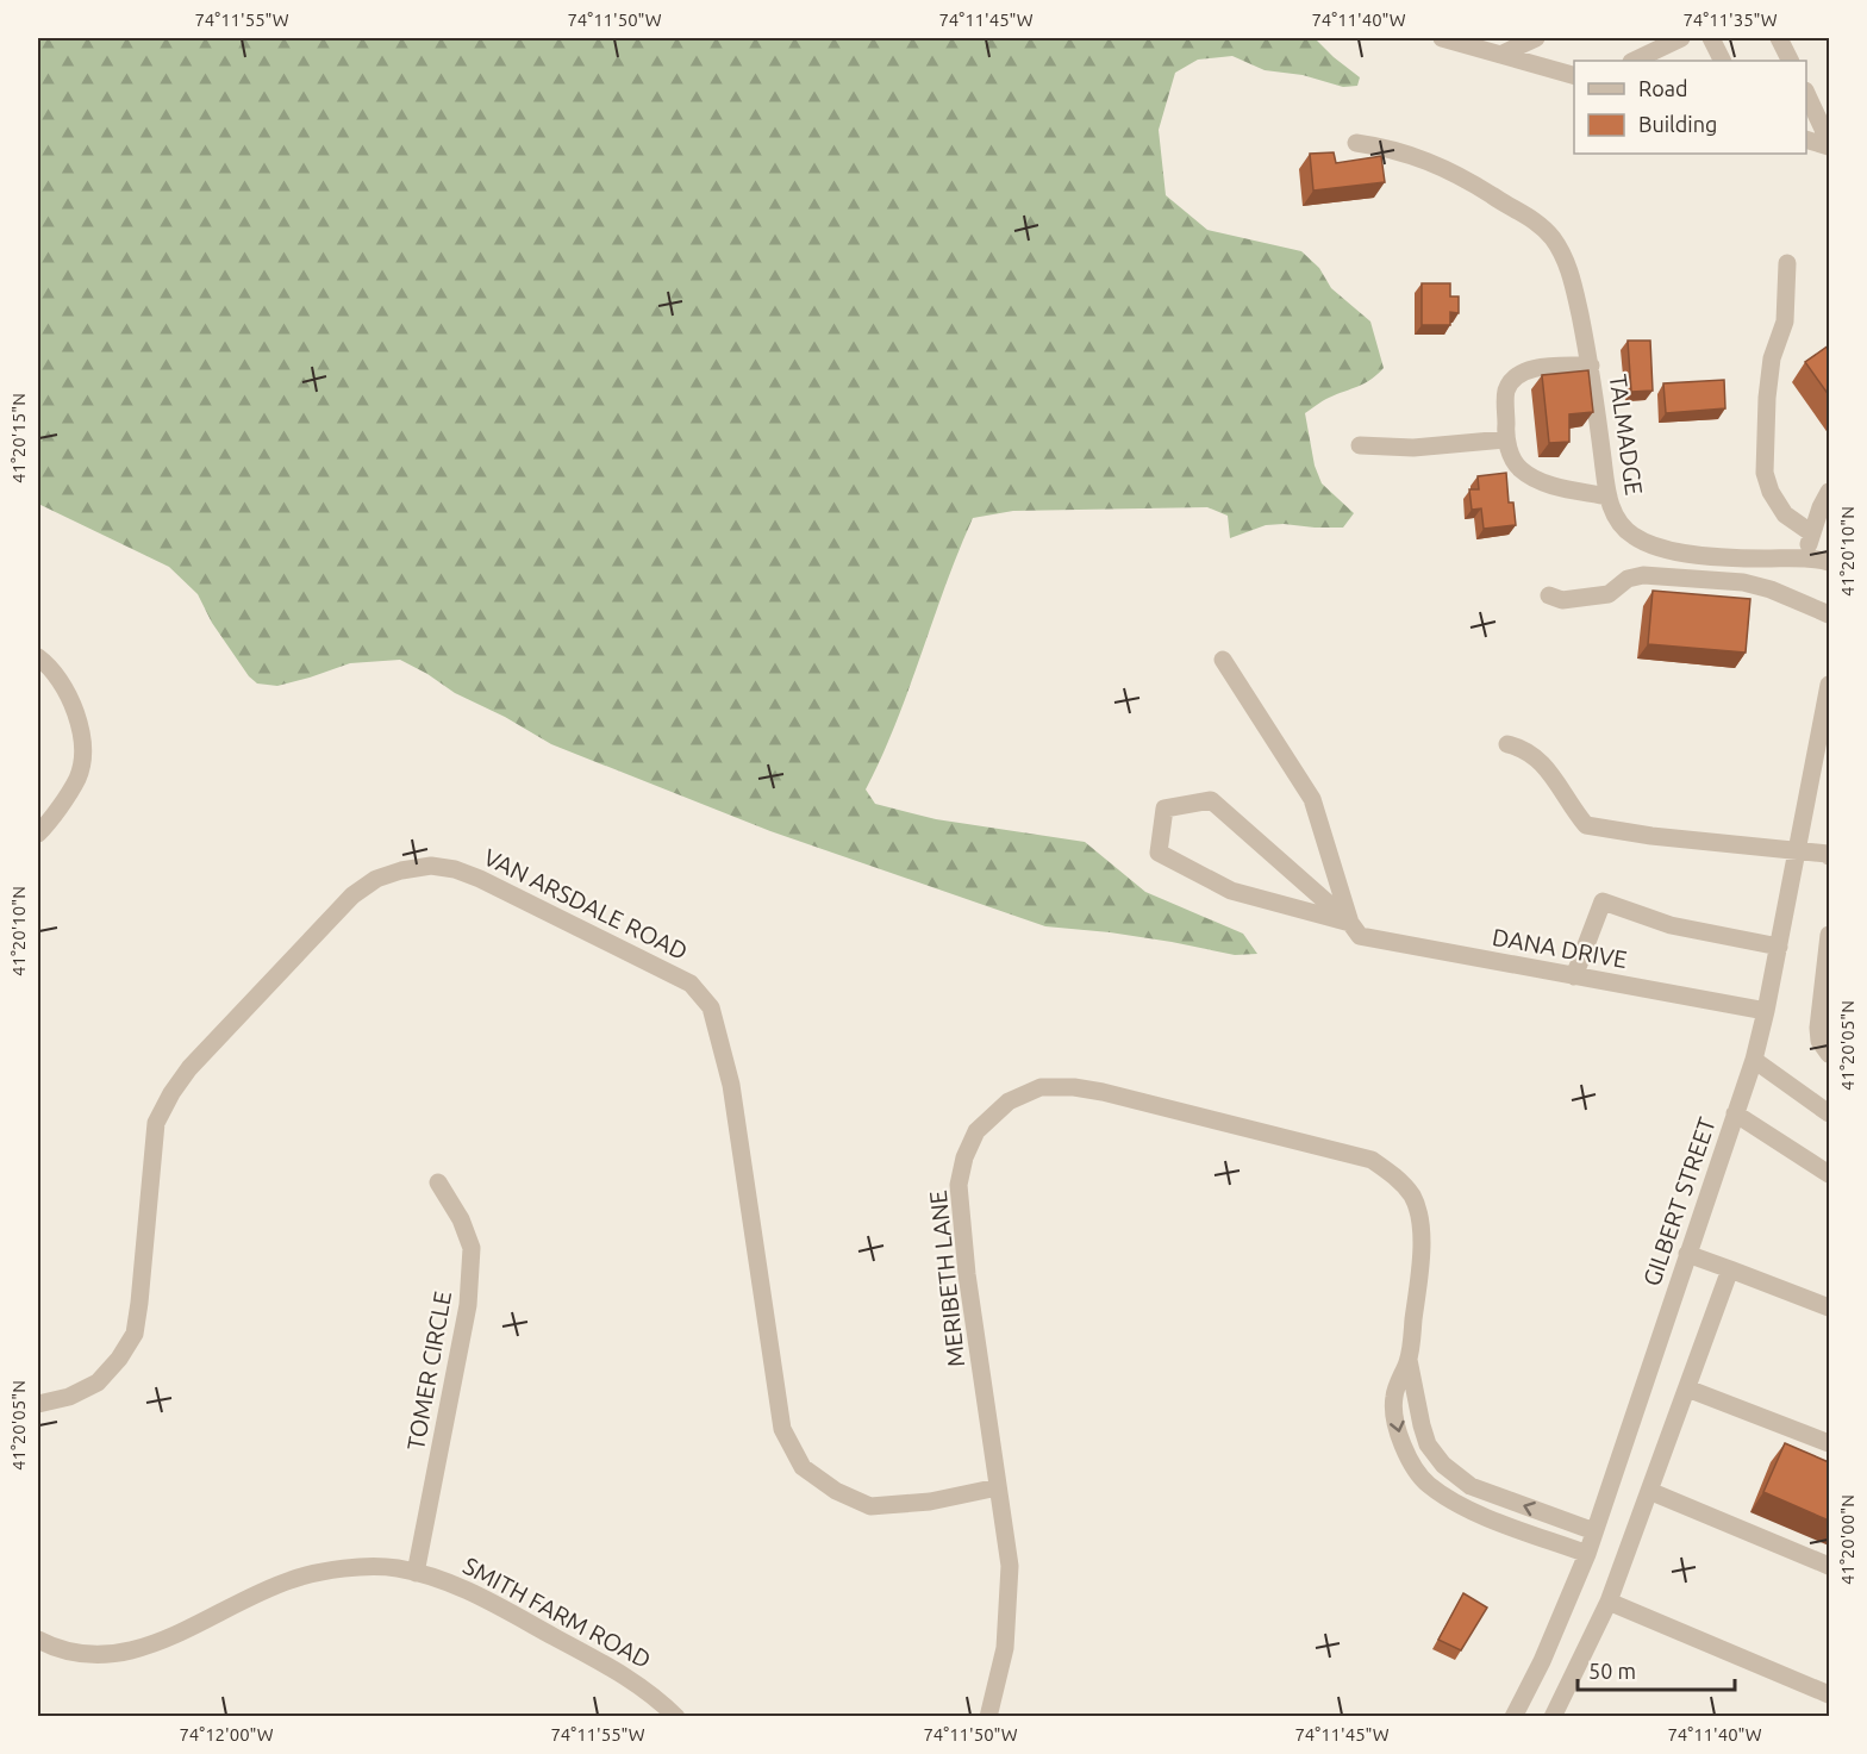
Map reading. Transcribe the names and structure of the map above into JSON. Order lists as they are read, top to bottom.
{
  "streets": {
    "street": [
      "TALMADGE",
      "VAN ARSDALE ROAD",
      "DANA DRIVE",
      "GILBERT STREET",
      "MERIBETH LANE",
      "TOMER CIRCLE",
      "SMITH FARM ROAD"
    ]
  },
  "crossings": [
    ["VAN ARSDALE ROAD", "MERIBETH LANE"],
    ["DANA DRIVE", "GILBERT STREET"],
    ["GILBERT STREET", "MERIBETH LANE"],
    ["TOMER CIRCLE", "SMITH FARM ROAD"]
  ],
  "legend": ["Road", "Building"],
  "scale_bar": "50 m",
  "coordinates": [
    "74°11'55\"W",
    "74°11'50\"W",
    "74°11'45\"W",
    "74°11'40\"W",
    "74°11'35\"W",
    "41°20'15\"N",
    "41°20'10\"N",
    "41°20'05\"N",
    "41°20'00\"N",
    "74°12'00\"W"
  ]
}
